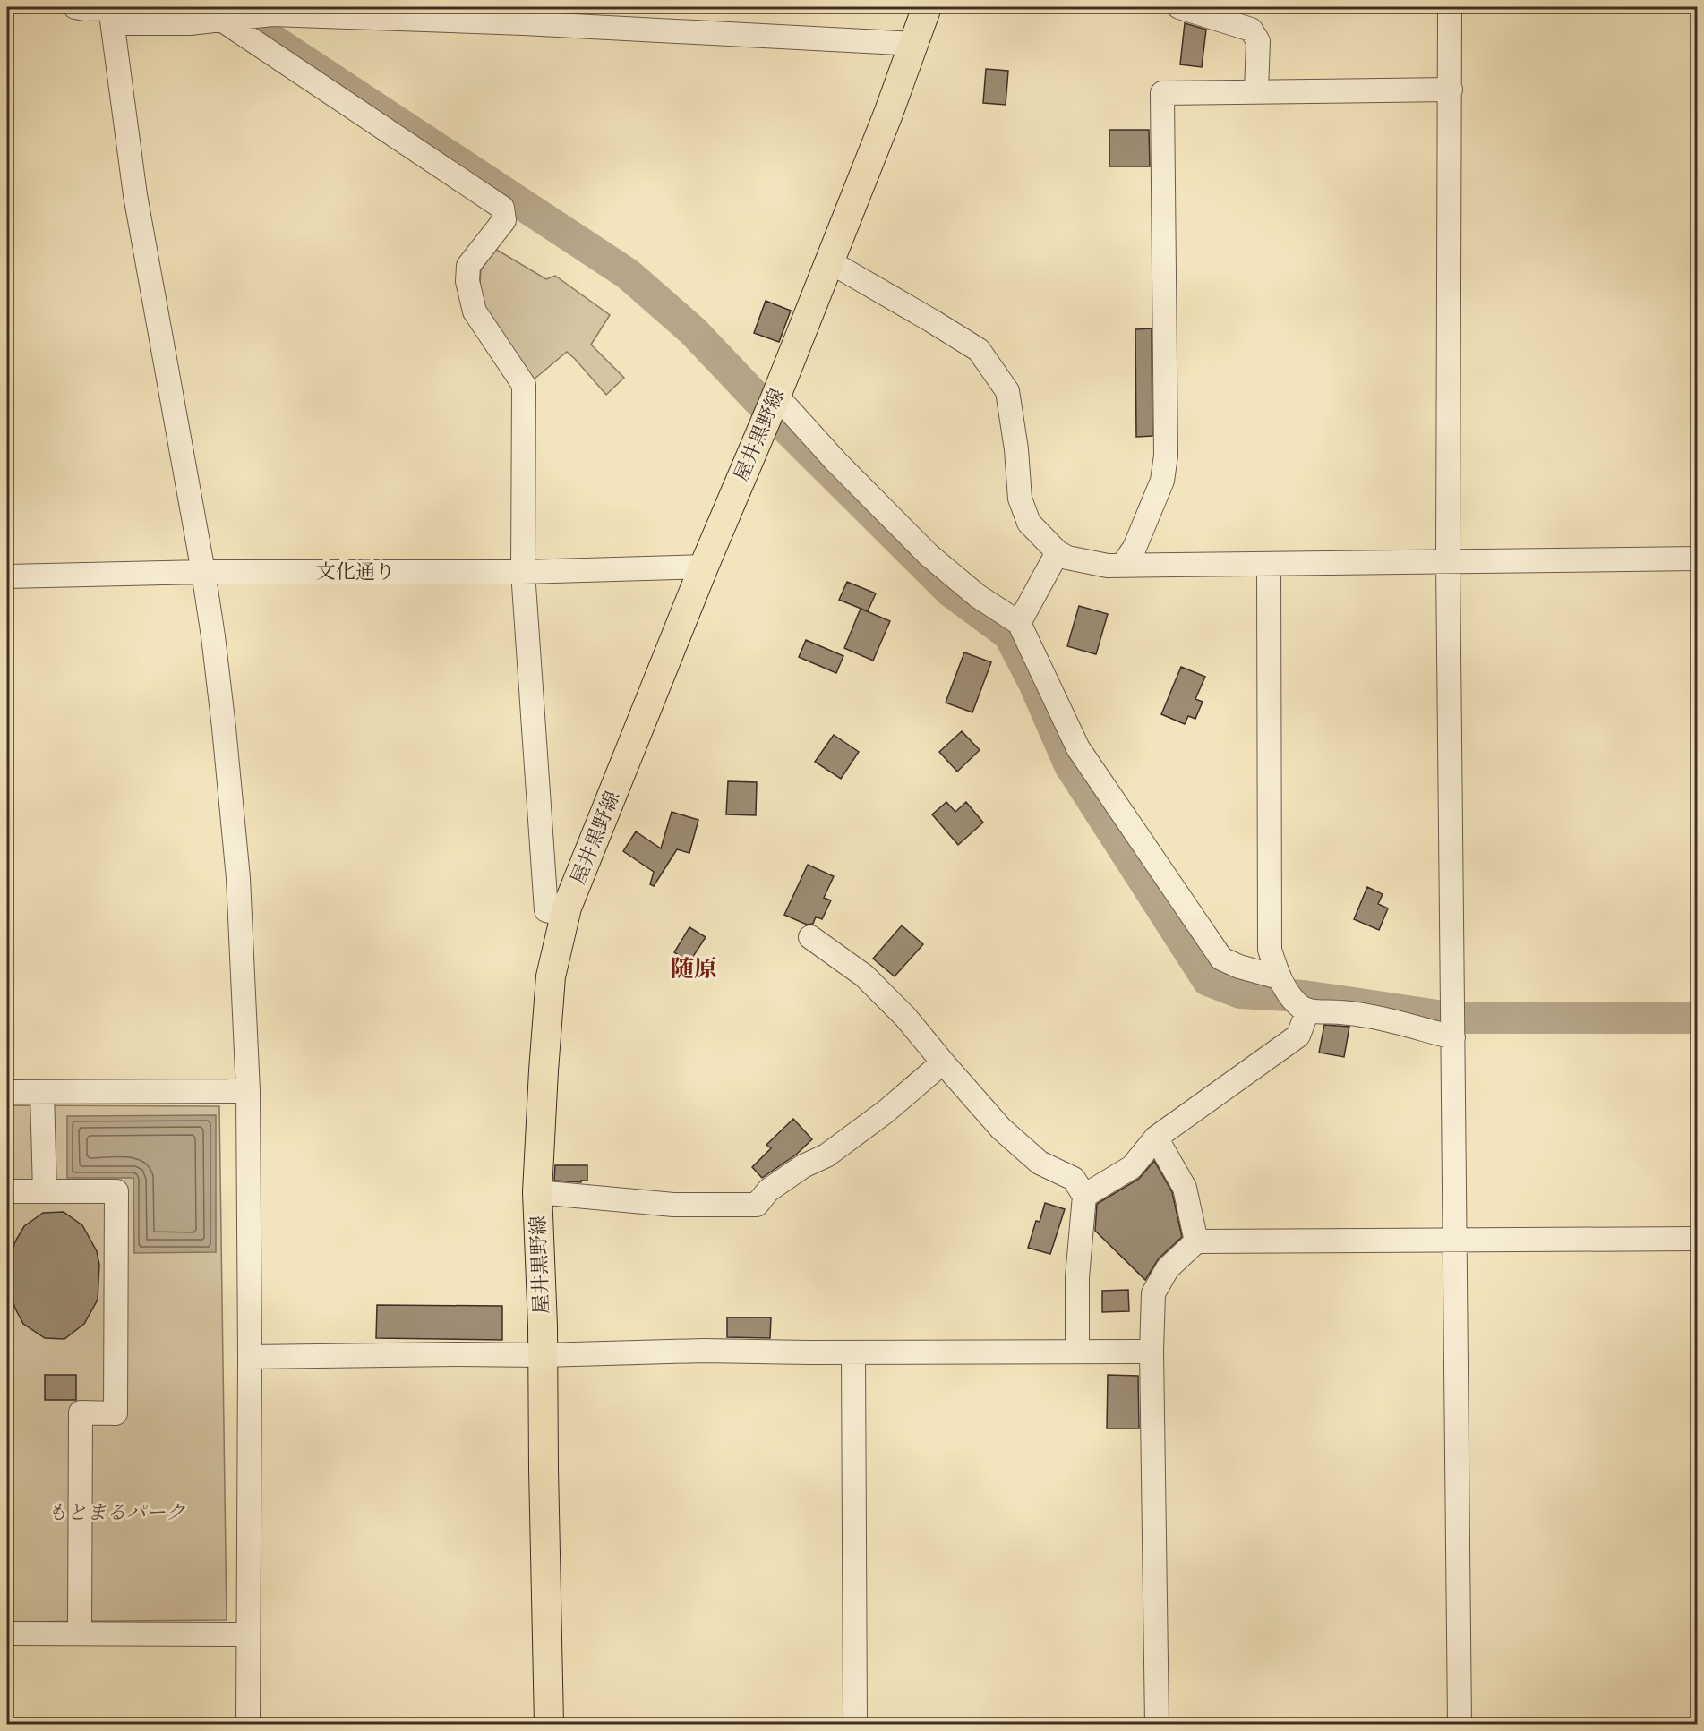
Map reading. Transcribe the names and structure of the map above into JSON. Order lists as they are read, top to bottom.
{
  "streets": {
    "main road": ["屋井黒野線"],
    "street": ["文化通り"]
  },
  "crossings": [
    ["屋井黒野線", "文化通り"]
  ],
  "districts": ["随原"],
  "parks": ["もとまるパーク"]
}
